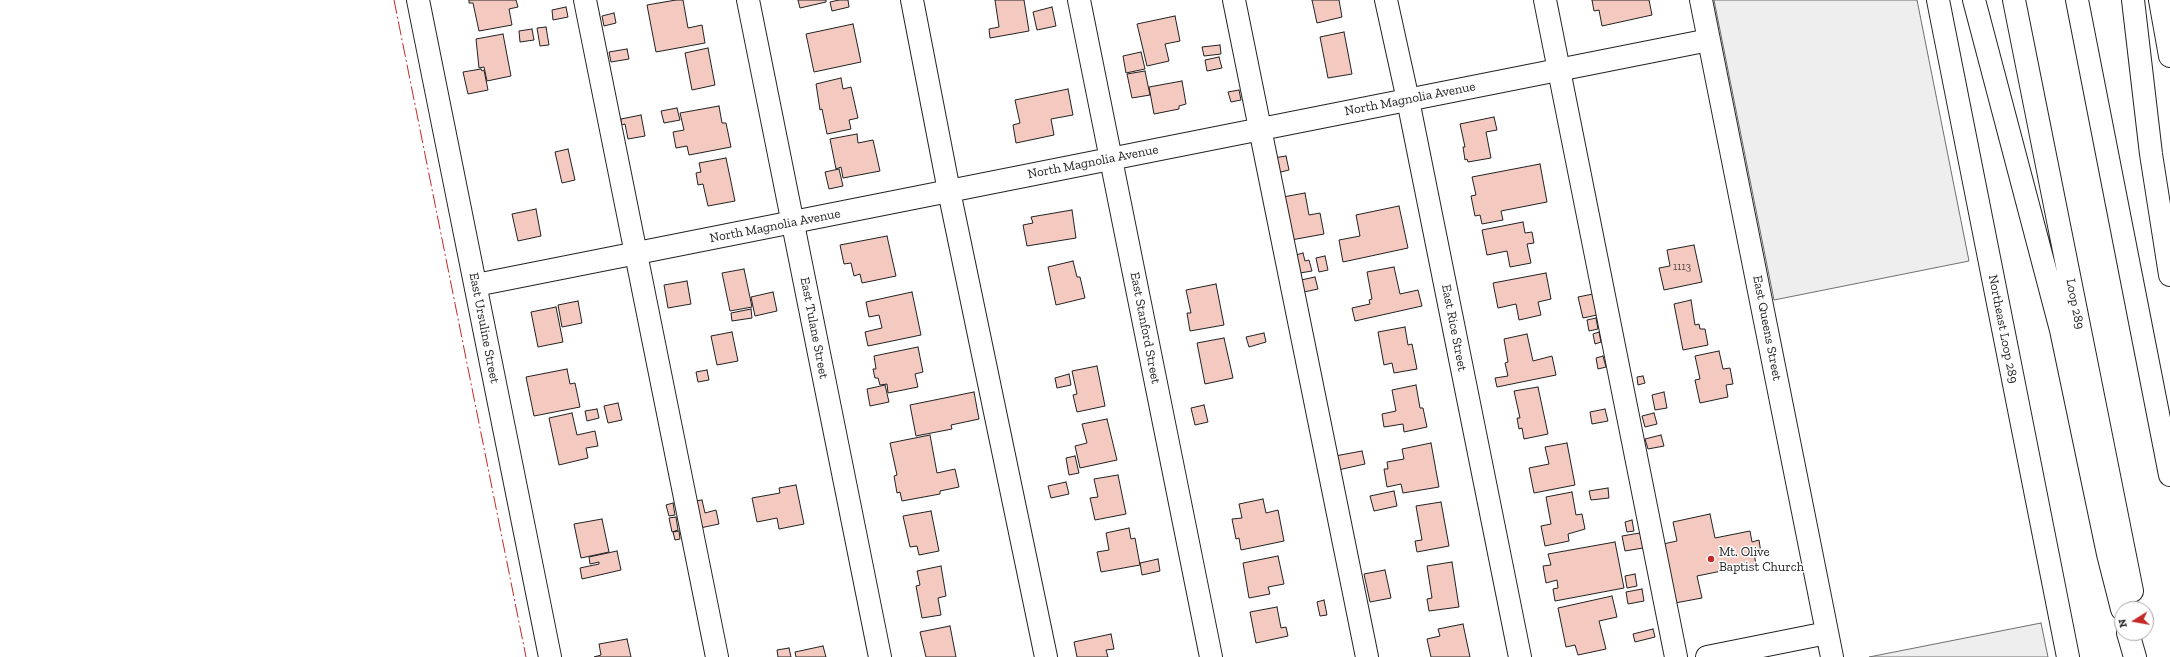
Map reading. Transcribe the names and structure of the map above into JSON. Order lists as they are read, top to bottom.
{
  "streets": {
    "main road": [
      "North Magnolia Avenue",
      "Loop 289",
      "East Ursuline Street",
      "East Tulane Street",
      "East Stanford Street",
      "East Rice Street",
      "East Queens Street",
      "Northeast Loop 289"
    ]
  },
  "crossings": [
    ["North Magnolia Avenue", "East Ursuline Street"],
    ["North Magnolia Avenue", "East Tulane Street"],
    ["North Magnolia Avenue", "East Stanford Street"],
    ["North Magnolia Avenue", "East Rice Street"],
    ["North Magnolia Avenue", "East Queens Street"]
  ],
  "places": ["Mt. Olive Baptist Church"],
  "house_numbers": ["1113"],
  "north": "left"
}
